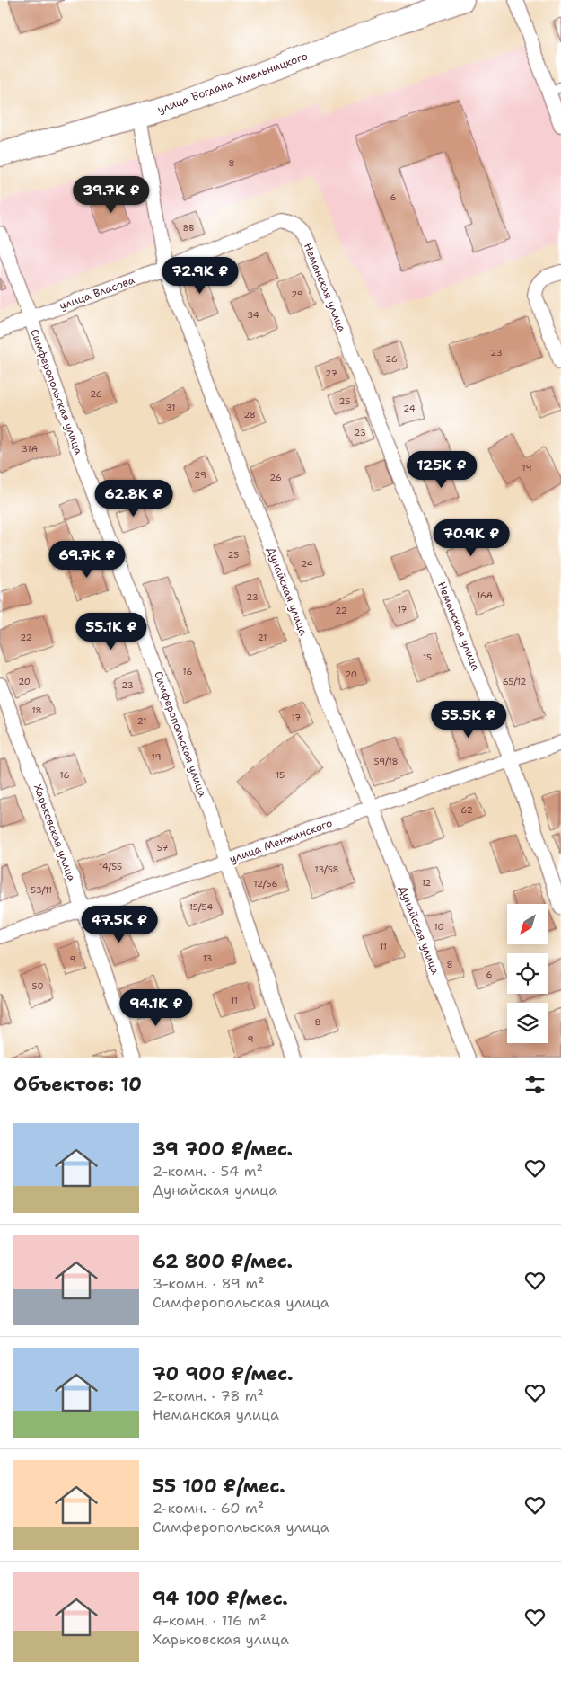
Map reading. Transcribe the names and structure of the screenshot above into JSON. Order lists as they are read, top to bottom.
{
  "streets": {
    "main road": ["улица Богдана Хмельницкого"],
    "street": [
      "Неманская улица",
      "улица Власова",
      "Симферопольская улица",
      "Дунайская улица",
      "Харьковская улица",
      "улица Менжинского"
    ]
  },
  "crossings": [
    ["улица Богдана Хмельницкого", "Дунайская улица"],
    ["Неманская улица", "улица Власова"],
    ["Неманская улица", "улица Менжинского"],
    ["улица Власова", "Симферопольская улица"],
    ["улица Власова", "Дунайская улица"],
    ["Симферопольская улица", "улица Менжинского"],
    ["Дунайская улица", "улица Менжинского"],
    ["Харьковская улица", "улица Менжинского"]
  ],
  "house_numbers": [
    "8",
    "6",
    "8В",
    "29",
    "34",
    "23",
    "26",
    "27",
    "26",
    "25",
    "31",
    "24",
    "28",
    "23",
    "31А",
    "19",
    "29",
    "26",
    "25",
    "24",
    "16А",
    "23",
    "17",
    "22",
    "22",
    "21",
    "15",
    "16",
    "20",
    "20",
    "65/12",
    "23",
    "18",
    "17",
    "21",
    "19",
    "59/18",
    "16",
    "15",
    "62",
    "57",
    "14/55",
    "13/58",
    "12",
    "12/56",
    "53/11",
    "15/54",
    "10",
    "11",
    "13",
    "9",
    "8",
    "6",
    "50",
    "11",
    "8",
    "9"
  ],
  "north": "bottom left",
  "page": {
    "price": [
      "39.7K ₽",
      "72.9K ₽",
      "125K ₽",
      "62.8K ₽",
      "70.9K ₽",
      "69.7K ₽",
      "55.1K ₽",
      "55.5K ₽",
      "47.5K ₽",
      "94.1K ₽"
    ],
    "heading": "Объектов: 10",
    "list": [
      {
        "name": "39 700 ₽/мес.",
        "note": "2-комн. · 54 m² · Дунайская улица"
      },
      {
        "name": "62 800 ₽/мес.",
        "note": "3-комн. · 89 m² · Симферопольская улица"
      },
      {
        "name": "70 900 ₽/мес.",
        "note": "2-комн. · 78 m² · Неманская улица"
      },
      {
        "name": "55 100 ₽/мес.",
        "note": "2-комн. · 60 m² · Симферопольская улица"
      },
      {
        "name": "94 100 ₽/мес.",
        "note": "4-комн. · 116 m² · Харьковская улица"
      }
    ]
  }
}
